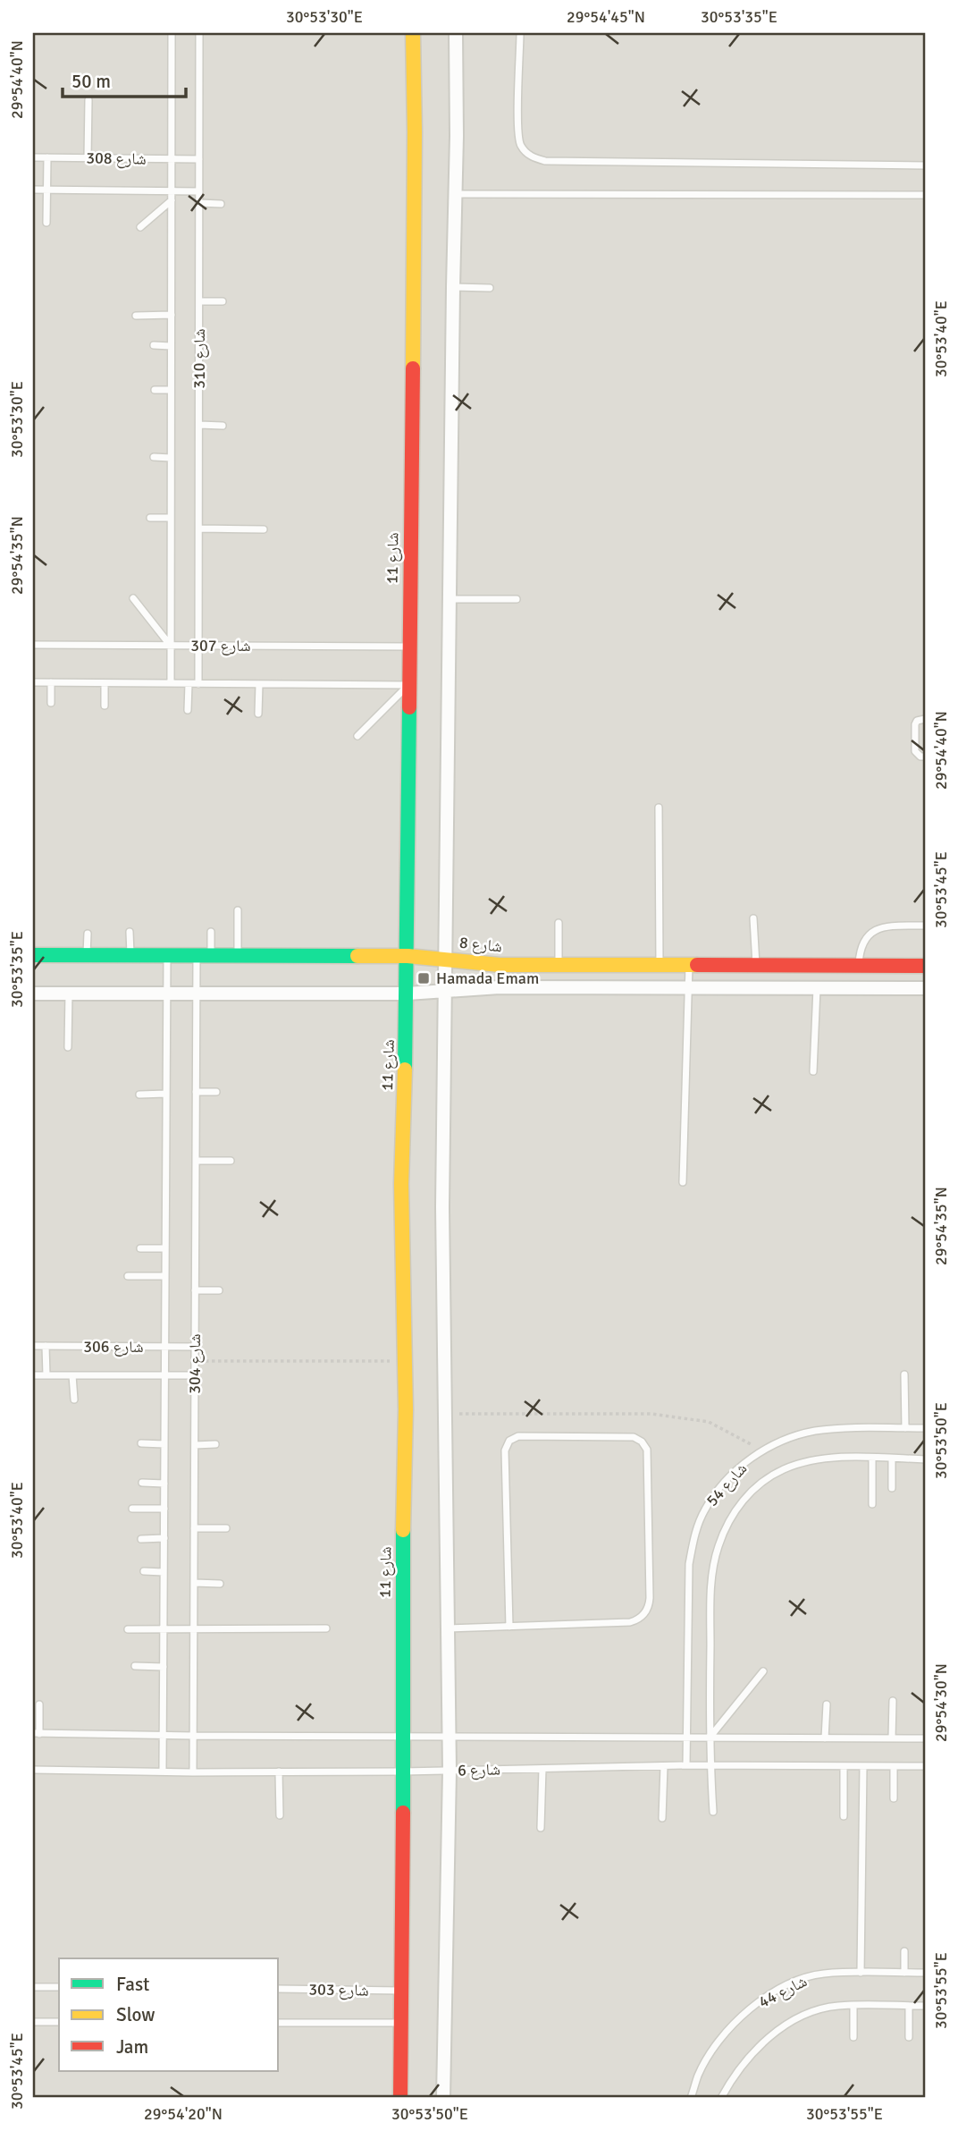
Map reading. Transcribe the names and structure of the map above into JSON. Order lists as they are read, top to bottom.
{
  "streets": {
    "street": ["شارع 11", "شارع 8"],
    "lane": [
      "شارع 308",
      "شارع 310",
      "شارع 307",
      "شارع 306",
      "شارع 304",
      "شارع 54",
      "شارع 6",
      "شارع 303",
      "شارع 44"
    ]
  },
  "crossings": [
    ["شارع 308", "شارع 310"],
    ["شارع 310", "شارع 307"],
    ["شارع 11", "شارع 307"],
    ["شارع 11", "شارع 8"],
    ["شارع 11", "شارع 6"],
    ["شارع 11", "شارع 303"],
    ["شارع 8", "شارع 304"],
    ["شارع 306", "شارع 304"],
    ["شارع 304", "شارع 6"],
    ["شارع 54", "شارع 6"]
  ],
  "places": {
    "transit": ["Hamada Emam"]
  },
  "legend": ["Fast", "Slow", "Jam"],
  "scale_bar": "50 m",
  "coordinates": [
    "30°53'30\"E",
    "29°54'45\"N",
    "30°53'35\"E",
    "29°54'40\"N",
    "30°53'40\"E",
    "29°54'35\"N",
    "30°53'45\"E",
    "30°53'50\"E",
    "29°54'30\"N",
    "30°53'55\"E",
    "29°54'20\"N"
  ]
}
